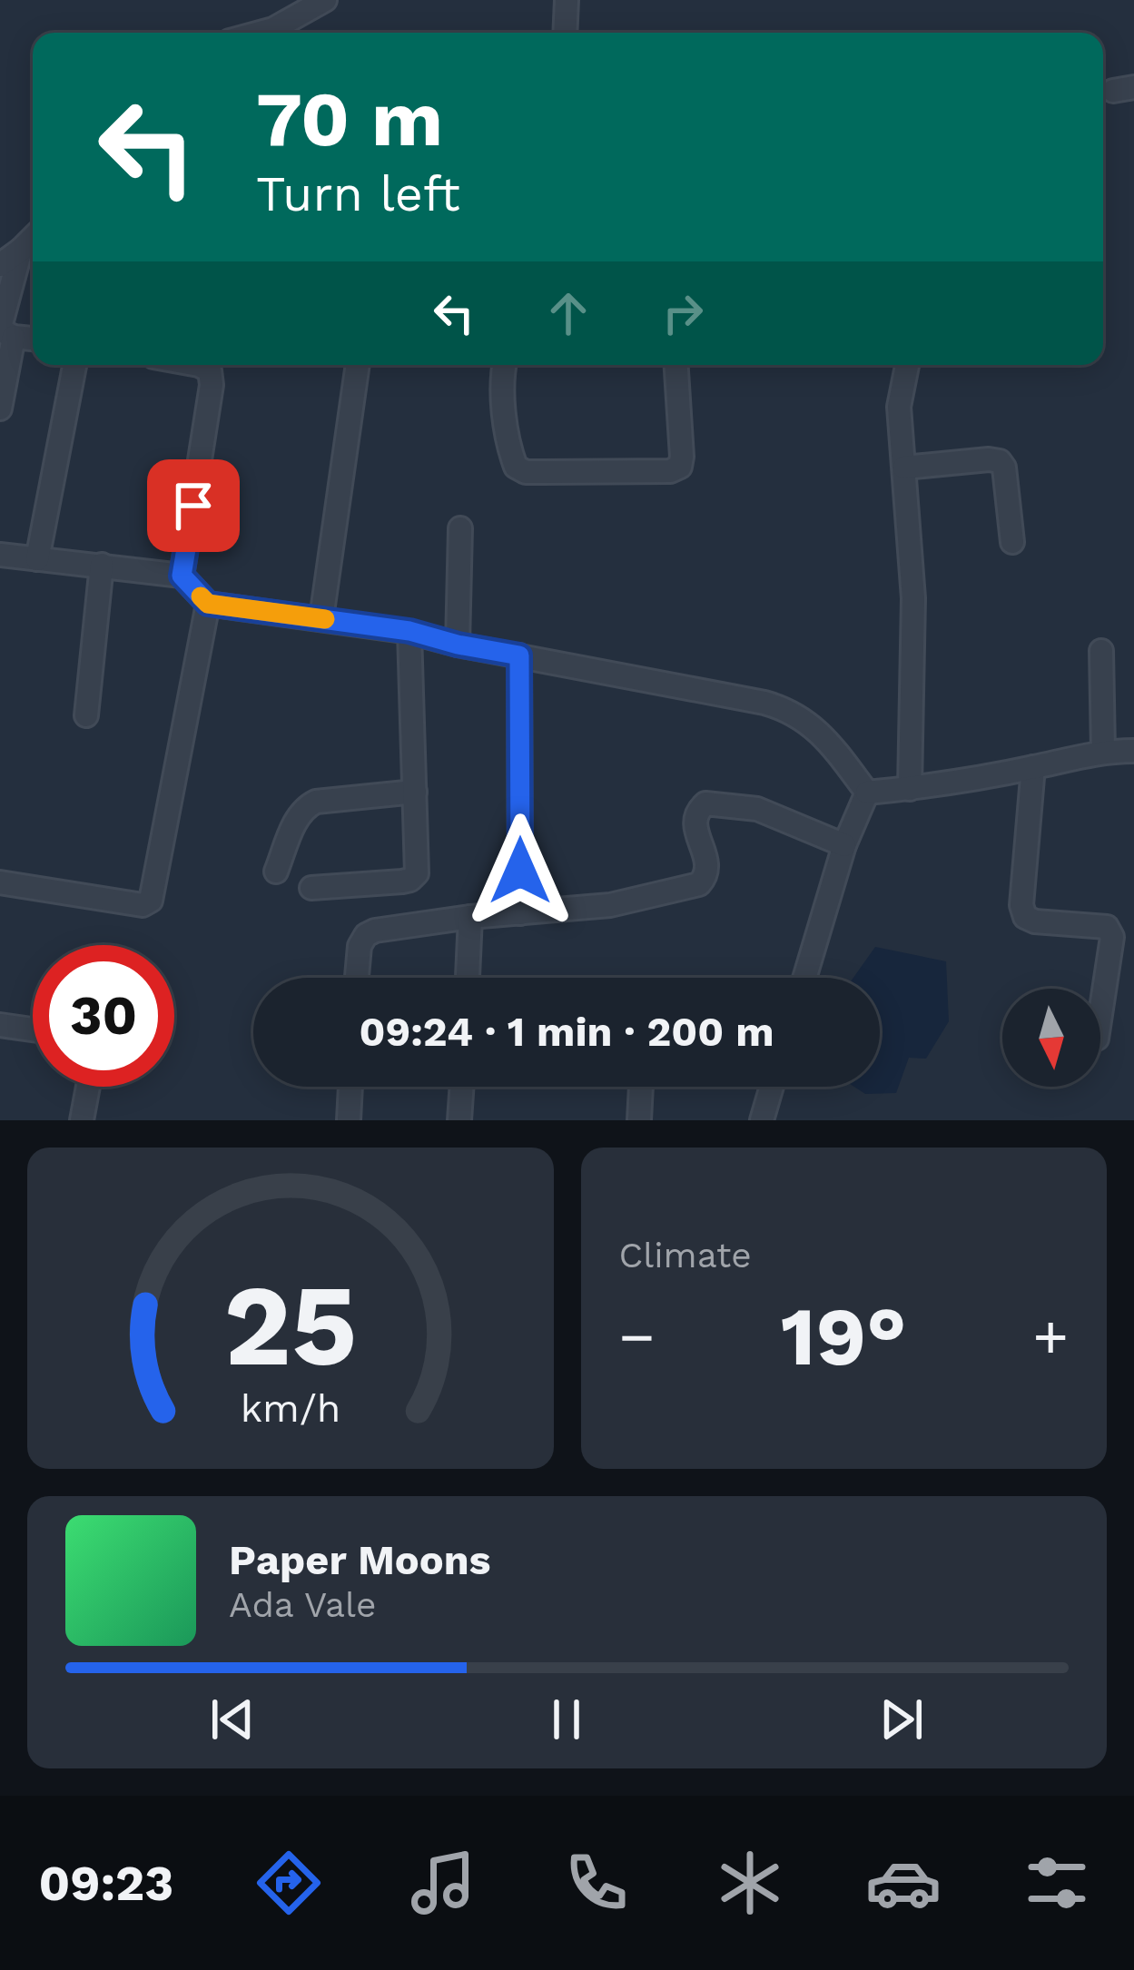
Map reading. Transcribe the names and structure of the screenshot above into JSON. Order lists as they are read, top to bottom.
{
  "north": "bottom",
  "page": {
    "turn": ["70 m", "Turn left"],
    "limit": "30",
    "trip": "09:24 · 1 min · 200 m",
    "tile": "Climate",
    "heat": ["−", "19°", "+"],
    "song": ["Paper Moons", "Ada Vale"],
    "tabs": "09:23",
    "gauge": ["25", "km/h"]
  }
}
